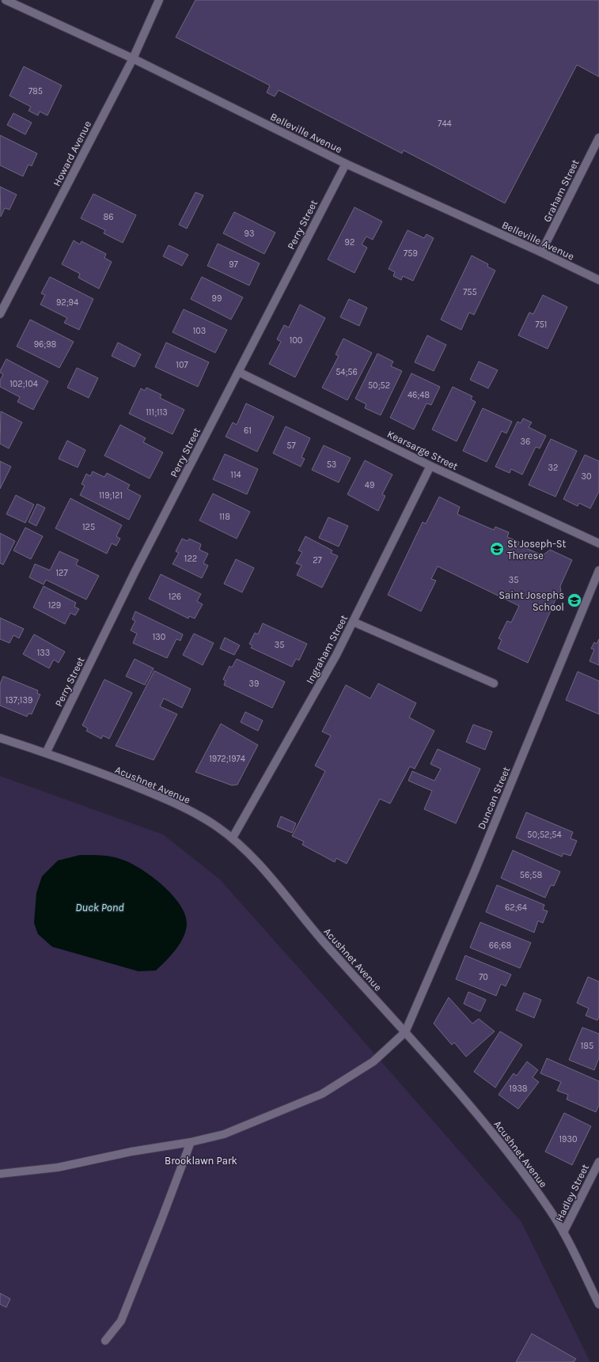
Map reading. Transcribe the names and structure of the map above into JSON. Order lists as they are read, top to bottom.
{
  "streets": {
    "street": [
      "Belleville Avenue",
      "Howard Avenue",
      "Graham Street",
      "Perry Street",
      "Kearsarge Street",
      "Ingraham Street",
      "Acushnet Avenue",
      "Duncan Street",
      "Hadley Street"
    ]
  },
  "crossings": [
    ["Belleville Avenue", "Howard Avenue"],
    ["Belleville Avenue", "Graham Street"],
    ["Belleville Avenue", "Perry Street"],
    ["Perry Street", "Kearsarge Street"],
    ["Perry Street", "Acushnet Avenue"],
    ["Kearsarge Street", "Ingraham Street"],
    ["Ingraham Street", "Acushnet Avenue"],
    ["Acushnet Avenue", "Duncan Street"],
    ["Acushnet Avenue", "Hadley Street"]
  ],
  "water": ["Duck Pond"],
  "parks": ["Brooklawn Park"],
  "places": {
    "school or university": ["St Joseph-St Therese", "Saint Josephs School"]
  },
  "house_numbers": [
    "785",
    "744",
    "86",
    "93",
    "92",
    "759",
    "97",
    "755",
    "99",
    "92;94",
    "751",
    "103",
    "100",
    "96;98",
    "107",
    "54;56",
    "102;104",
    "50;52",
    "46;48",
    "111;113",
    "61",
    "36",
    "57",
    "53",
    "32",
    "114",
    "30",
    "49",
    "119;121",
    "118",
    "125",
    "122",
    "27",
    "127",
    "35",
    "126",
    "129",
    "130",
    "35",
    "133",
    "39",
    "137;139",
    "1972;1974",
    "50;52;54",
    "56;58",
    "62;64",
    "66;68",
    "70",
    "185",
    "1938",
    "1930"
  ]
}
